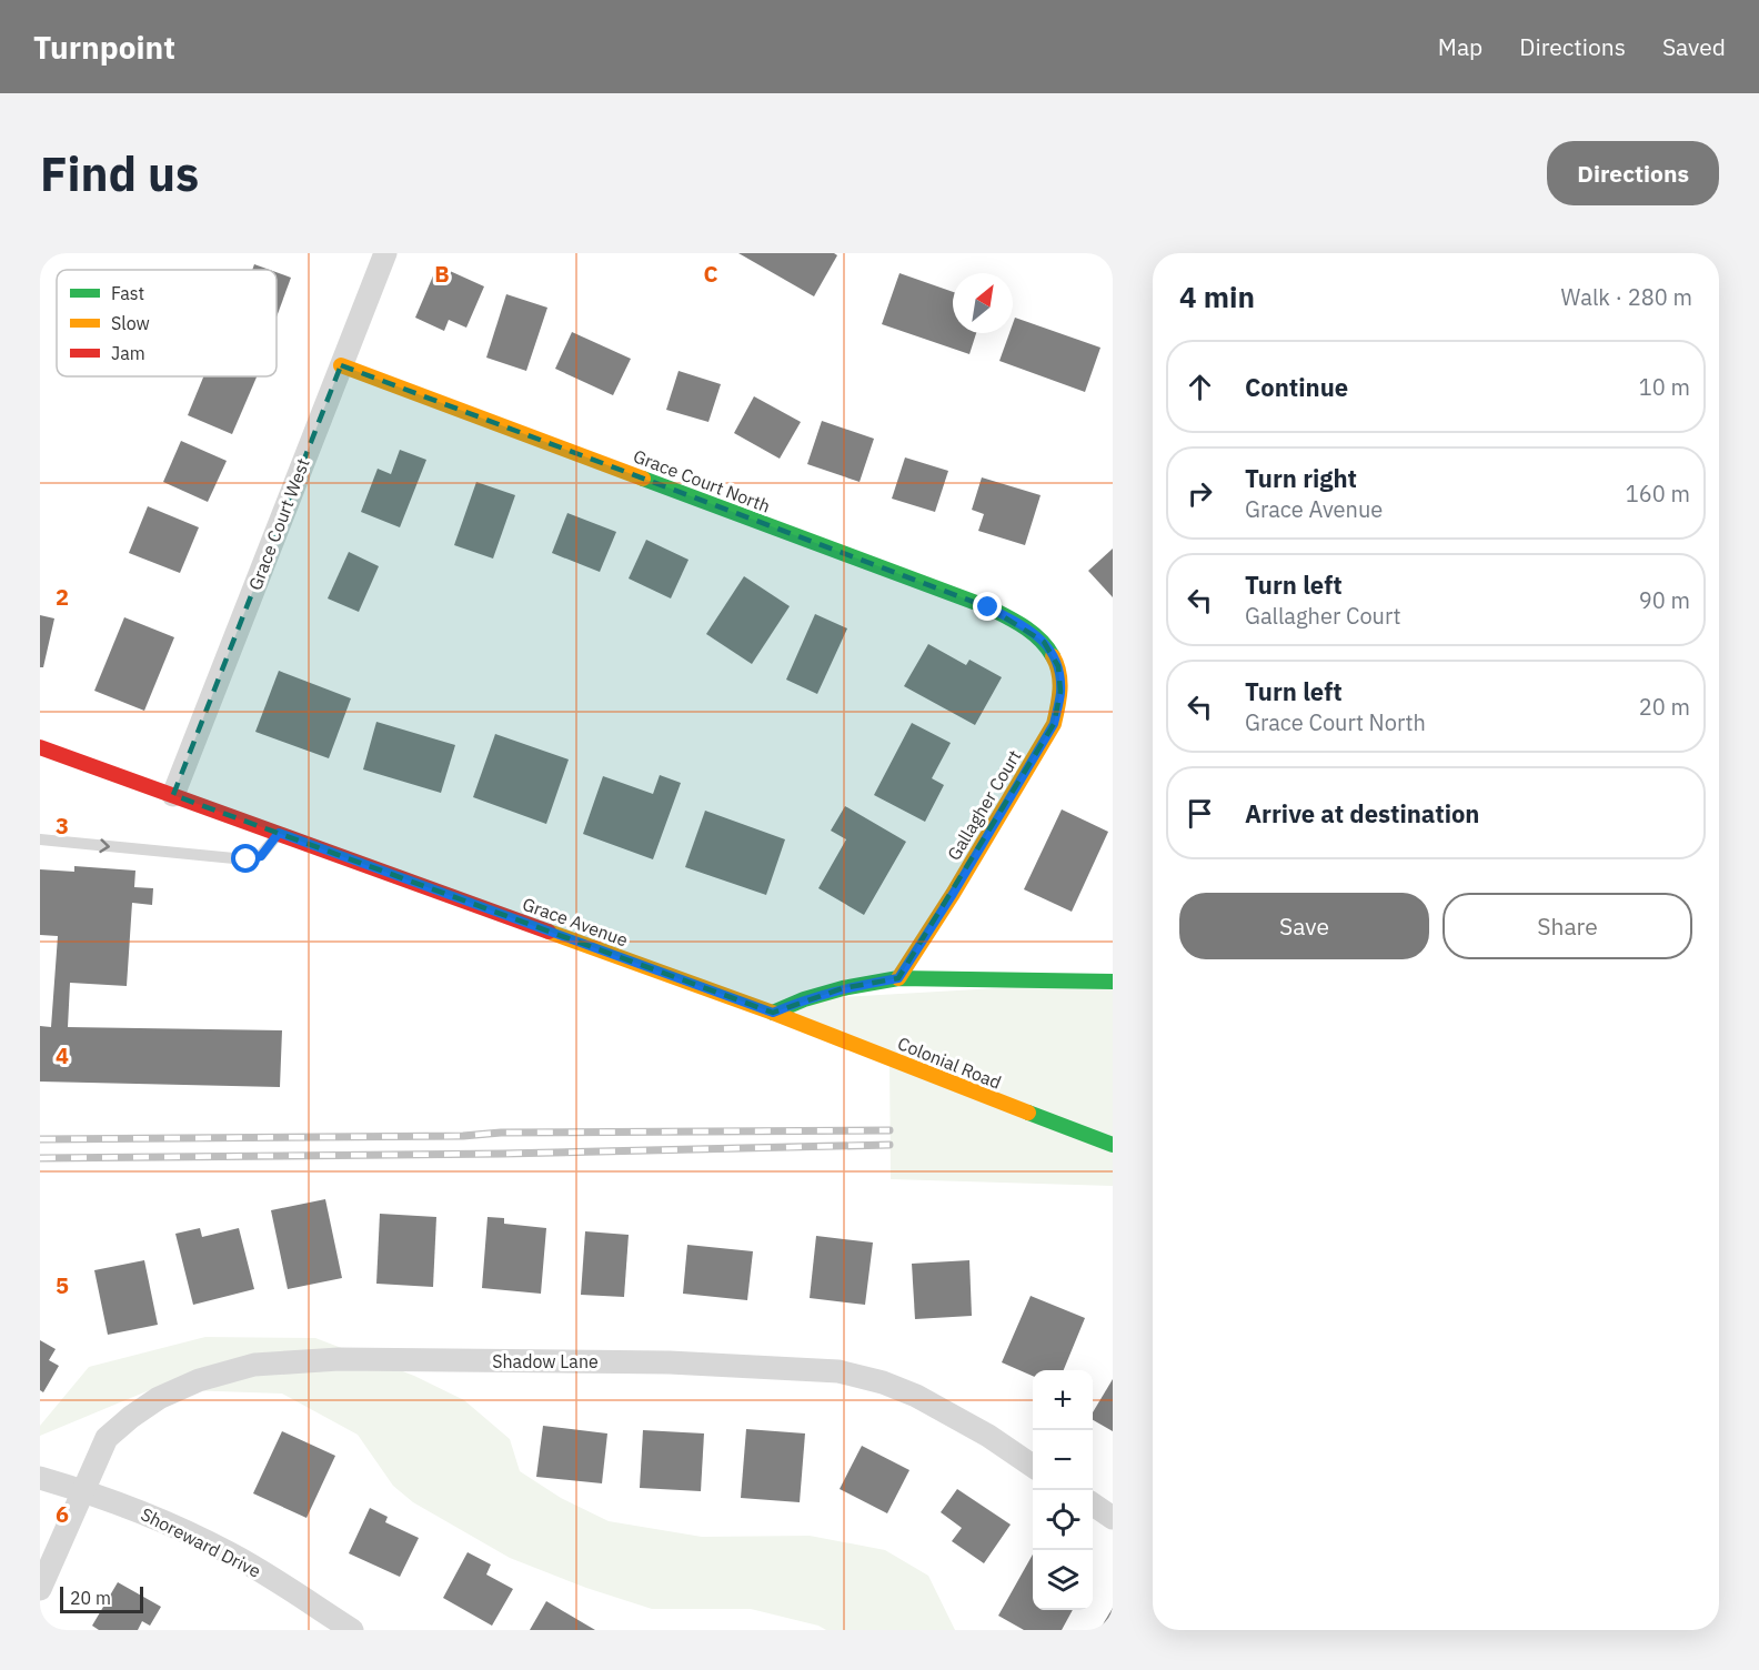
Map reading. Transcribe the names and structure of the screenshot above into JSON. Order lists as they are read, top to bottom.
{
  "streets": {
    "street": [
      "Grace Court North",
      "Grace Court West",
      "Gallagher Court",
      "Grace Avenue",
      "Colonial Road",
      "Shadow Lane",
      "Shoreward Drive"
    ]
  },
  "crossings": [
    ["Grace Court North", "Grace Court West"],
    ["Grace Court North", "Gallagher Court"],
    ["Grace Court West", "Grace Avenue"],
    ["Grace Avenue", "Colonial Road"],
    ["Shadow Lane", "Shoreward Drive"]
  ],
  "legend": ["Fast", "Slow", "Jam"],
  "scale_bar": "20 m",
  "north": "top right",
  "page": {
    "header": "Turnpoint",
    "nav": ["Map", "Directions", "Saved"],
    "buttons": [
      "Directions",
      ["Save", "Share"]
    ],
    "title": "Find us",
    "heading": ["4 min", "Walk · 280 m"],
    "list": [
      ["Continue", "10 m"],
      ["Turn right", "Grace Avenue", "160 m"],
      ["Turn left", "Gallagher Court", "90 m"],
      ["Turn left", "Grace Court North", "20 m"],
      "Arrive at destination"
    ],
    "map_buttons": ["+", "−"],
    "scale": "20 m"
  },
  "grid": {
    "columns": ["B", "C"],
    "rows": [
      "2",
      "3",
      "4",
      "5",
      "6"
    ]
  }
}
